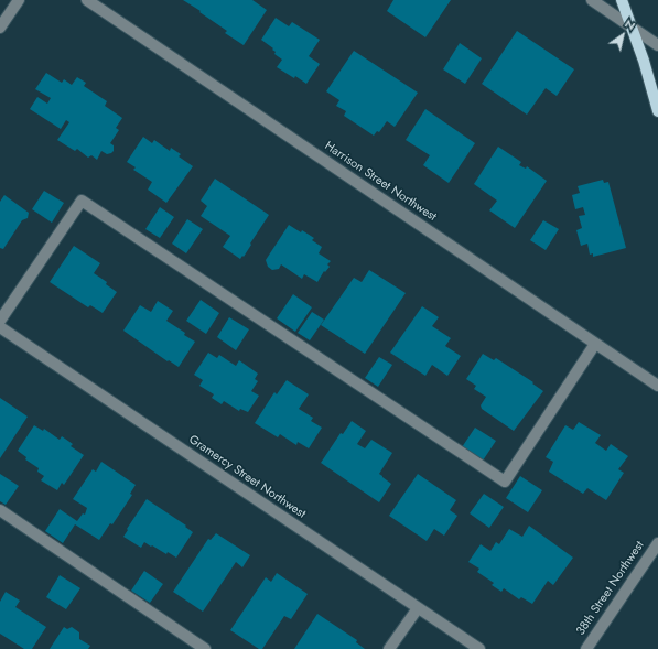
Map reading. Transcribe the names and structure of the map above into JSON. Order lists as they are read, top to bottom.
{
  "streets": {
    "street": ["Harrison Street Northwest", "Gramercy Street Northwest", "38th Street Northwest"]
  },
  "north": "top right"
}
